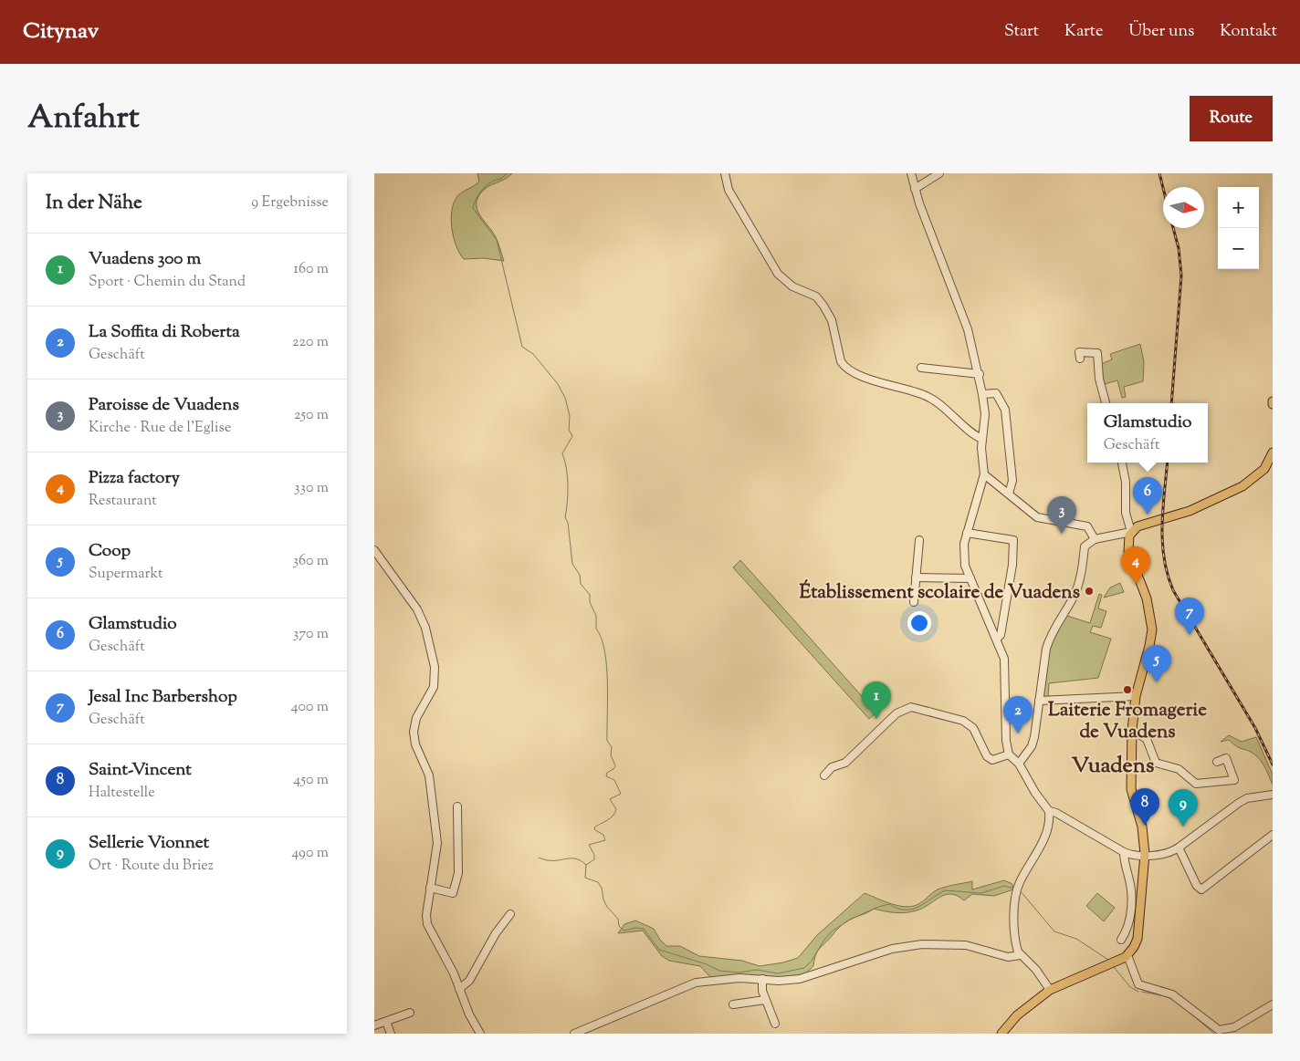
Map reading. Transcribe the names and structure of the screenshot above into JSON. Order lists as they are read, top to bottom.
{
  "districts": ["Vuadens"],
  "places": ["Établissement scolaire de Vuadens", "Laiterie Fromagerie de Vuadens"],
  "north": "right",
  "page": {
    "header": "Citynav",
    "nav": [
      "Start",
      "Karte",
      "Über uns",
      "Kontakt"
    ],
    "title": "Anfahrt",
    "buttons": "Route",
    "heading": ["In der Nähe", "9 Ergebnisse"],
    "map_buttons": ["+", "−"],
    "list": [
      {
        "mark": "1",
        "name": "Vuadens 300 m",
        "note": "Sport · Chemin du Stand",
        "value": "160 m"
      },
      {
        "mark": "2",
        "name": "La Soffita di Roberta",
        "note": "Geschäft",
        "value": "220 m"
      },
      {
        "mark": "3",
        "name": "Paroisse de Vuadens",
        "note": "Kirche · Rue de l'Eglise",
        "value": "250 m"
      },
      {
        "mark": "4",
        "name": "Pizza factory",
        "note": "Restaurant",
        "value": "330 m"
      },
      {
        "mark": "5",
        "name": "Coop",
        "note": "Supermarkt",
        "value": "360 m"
      },
      {
        "mark": "6",
        "name": "Glamstudio",
        "note": "Geschäft",
        "value": "370 m"
      },
      {
        "mark": "7",
        "name": "Jesal Inc Barbershop",
        "note": "Geschäft",
        "value": "400 m"
      },
      {
        "mark": "8",
        "name": "Saint-Vincent",
        "note": "Haltestelle",
        "value": "450 m"
      },
      {
        "mark": "9",
        "name": "Sellerie Vionnet",
        "note": "Ort · Route du Briez",
        "value": "490 m"
      }
    ],
    "popup": ["Glamstudio", "Geschäft"],
    "pins": [
      "6",
      "3",
      "4",
      "7",
      "5",
      "1",
      "2",
      "8",
      "9"
    ]
  }
}
